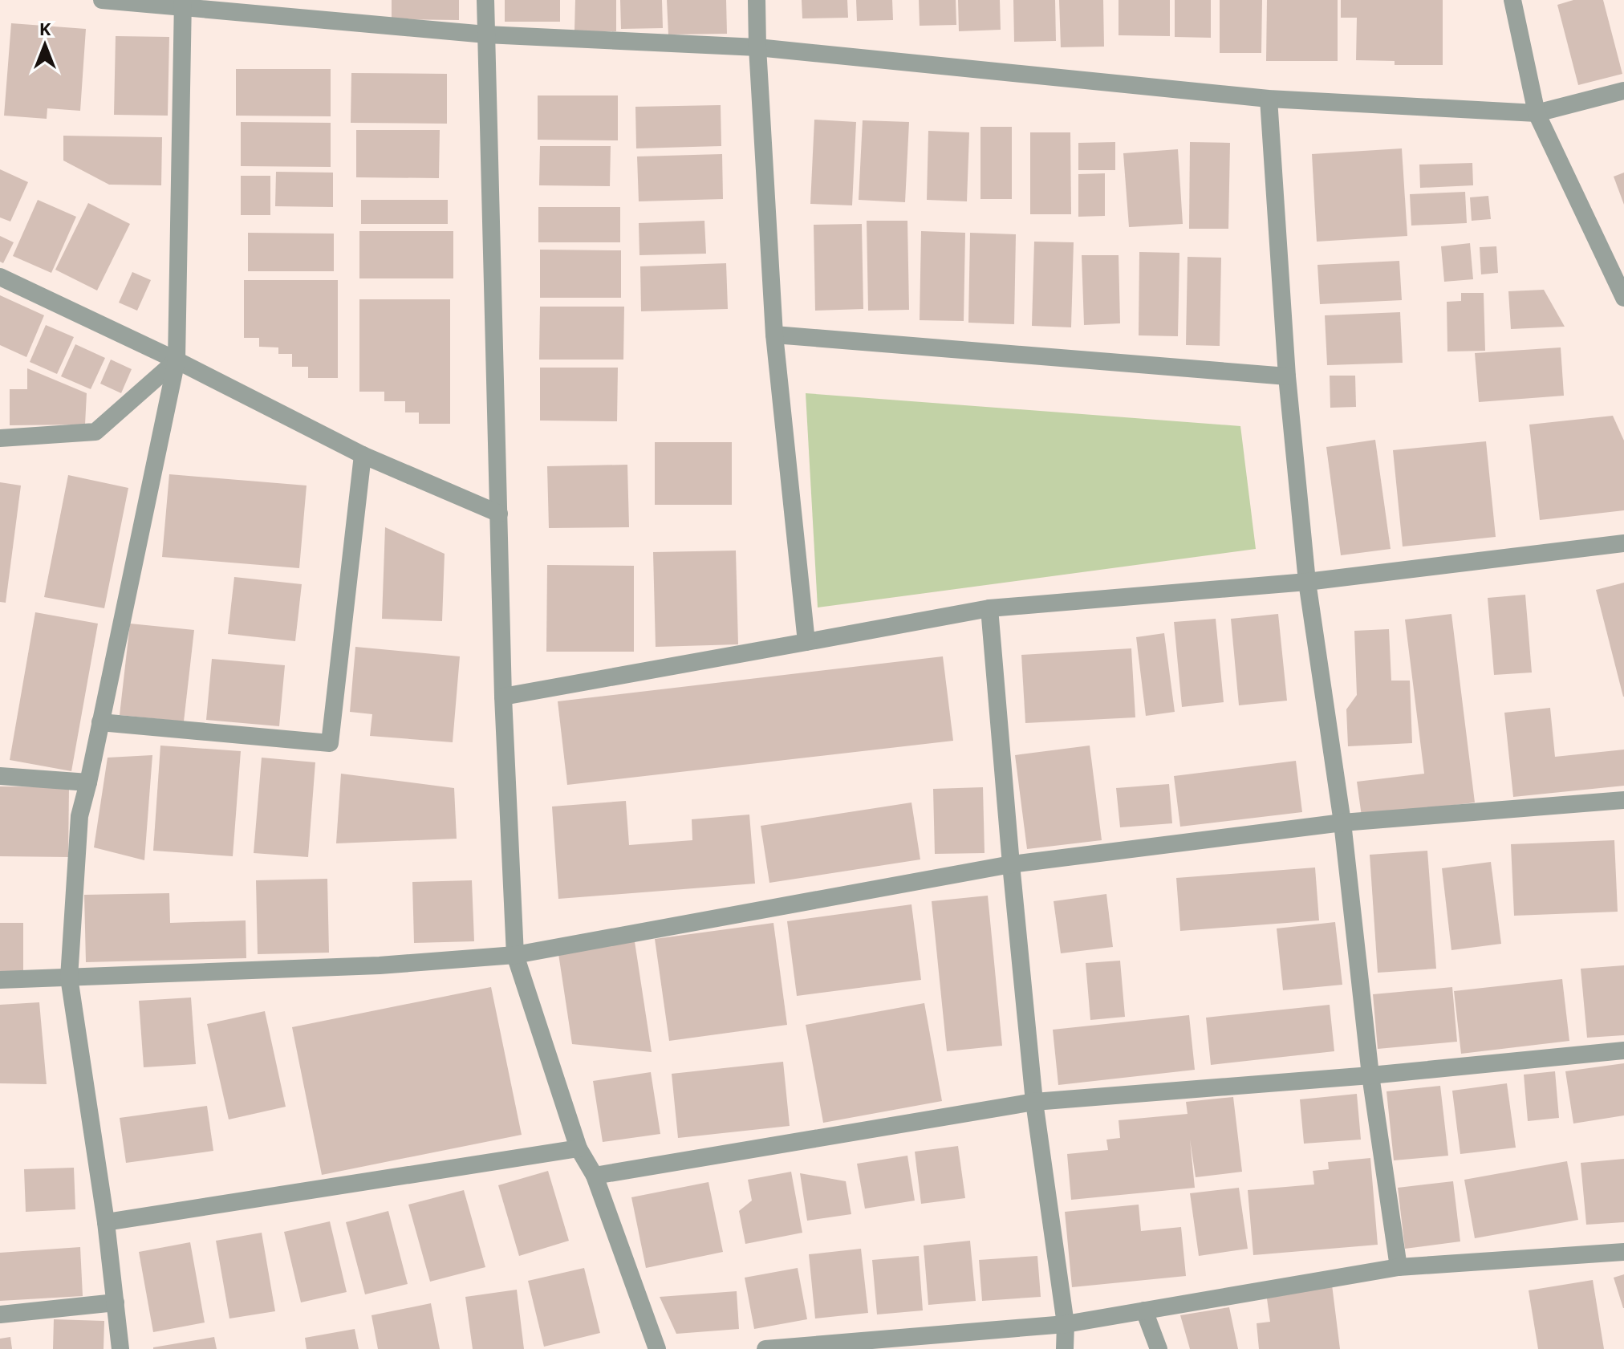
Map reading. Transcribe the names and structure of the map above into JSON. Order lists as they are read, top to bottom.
{
  "north": "top"
}
